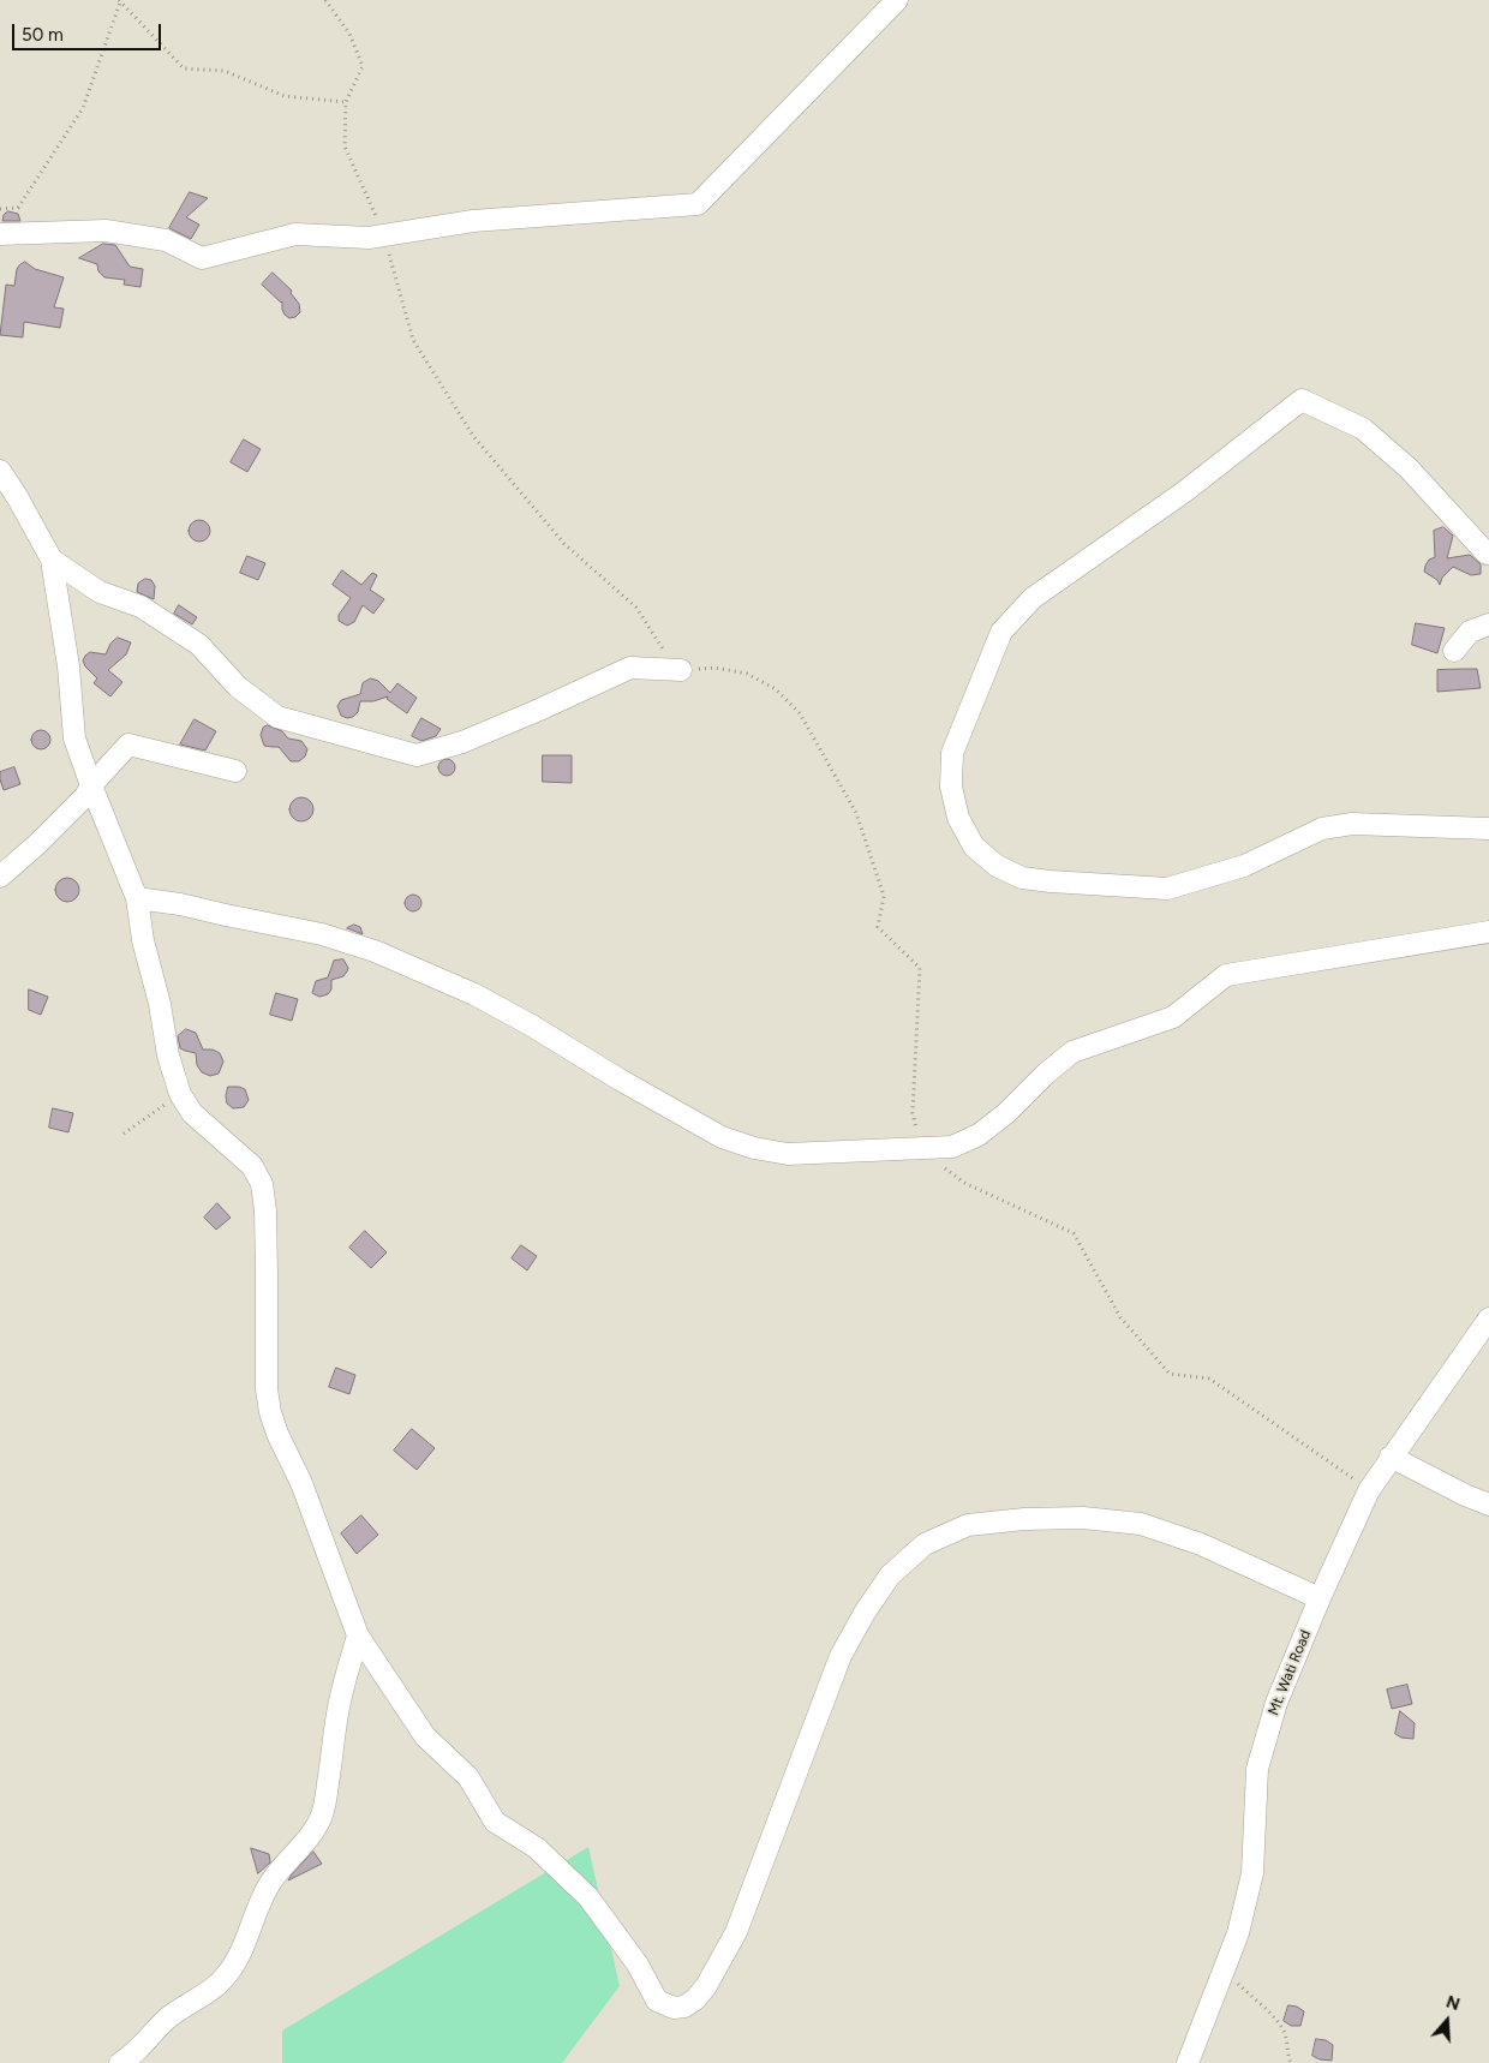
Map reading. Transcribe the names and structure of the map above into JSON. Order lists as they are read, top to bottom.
{
  "streets": {
    "street": ["Mt. Wati Road"]
  },
  "scale_bar": "50 m",
  "north": "top"
}
